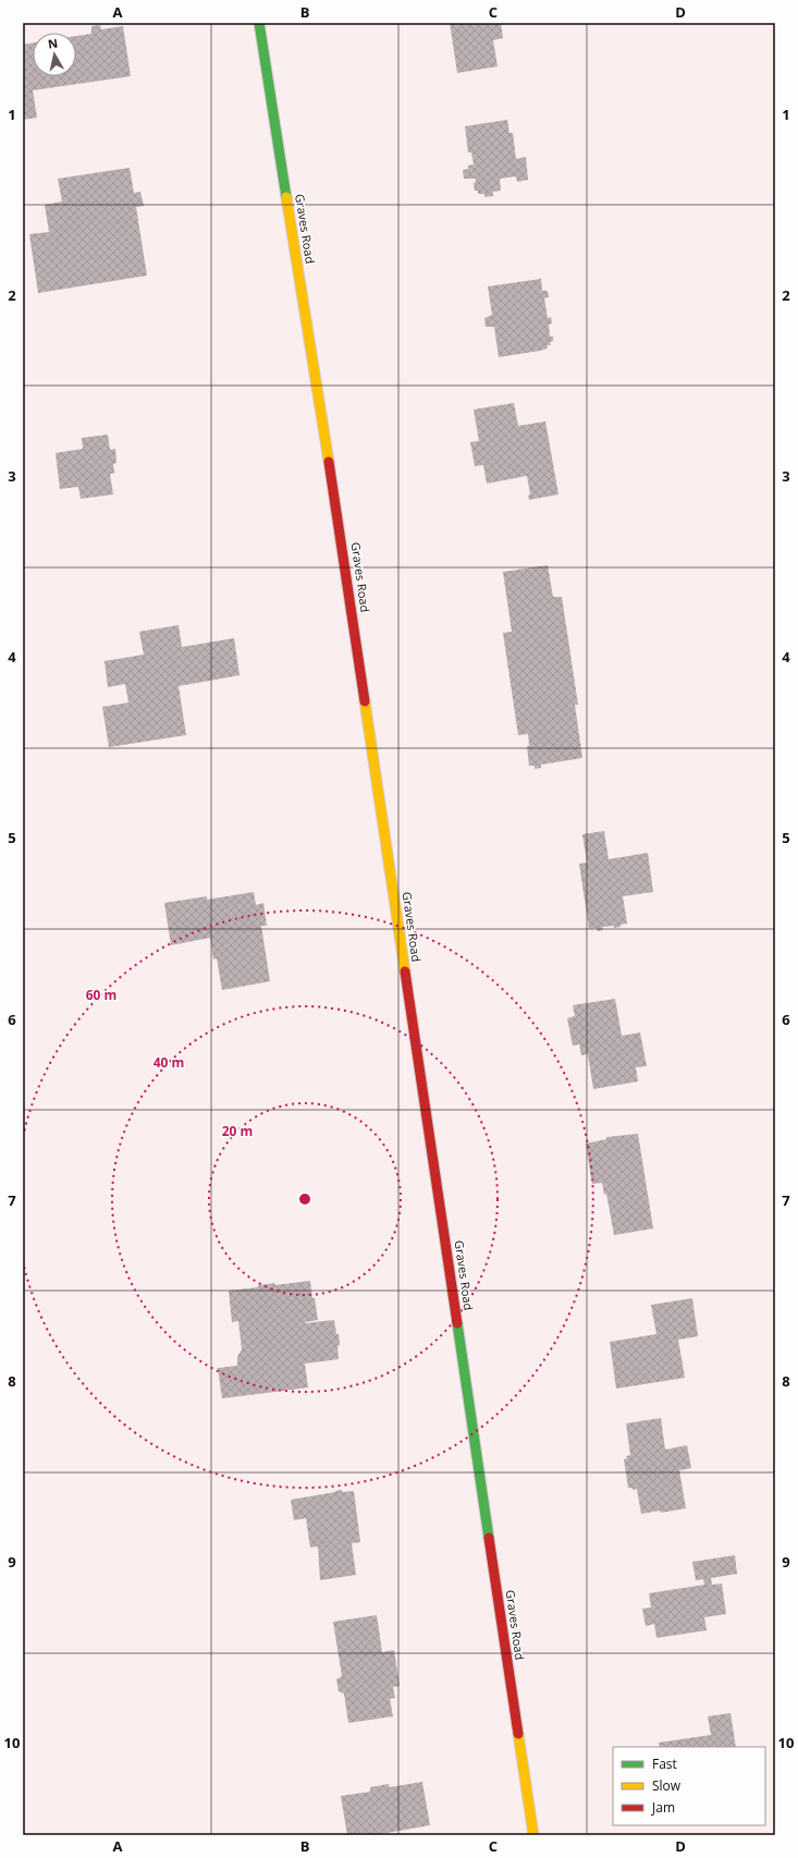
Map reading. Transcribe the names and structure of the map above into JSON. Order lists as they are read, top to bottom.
{
  "streets": {
    "street": ["Graves Road"]
  },
  "legend": ["Fast", "Slow", "Jam"],
  "north": "top",
  "grid": {
    "columns": [
      "A",
      "B",
      "C",
      "D"
    ],
    "rows": [
      "1",
      "2",
      "3",
      "4",
      "5",
      "6",
      "7",
      "8",
      "9",
      "10"
    ]
  },
  "rings": ["60 m", "40 m", "20 m"]
}
